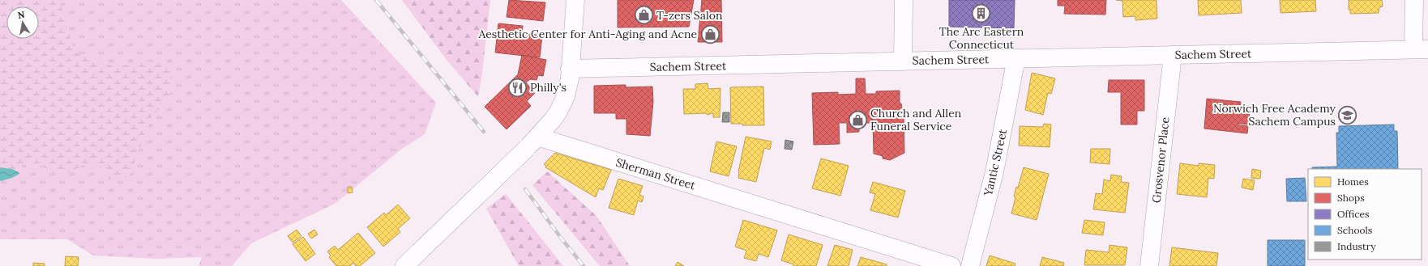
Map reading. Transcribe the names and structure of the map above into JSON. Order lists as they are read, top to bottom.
{
  "streets": {
    "street": [
      "Sachem Street",
      "Grosvenor Place",
      "Yantic Street",
      "Sherman Street"
    ]
  },
  "crossings": [
    ["Sachem Street", "Grosvenor Place"],
    ["Sachem Street", "Yantic Street"]
  ],
  "places": {
    "building": ["The Arc Eastern Connecticut"],
    "shop": ["T-zers Salon", "Aesthetic Center for Anti-Aging and Acne", "Church and Allen Funeral Service"],
    "restaurant": ["Philly's"],
    "school or university": ["Norwich Free Academy Sachem Campus"]
  },
  "legend": [
    "Homes",
    "Shops",
    "Offices",
    "Schools",
    "Industry"
  ],
  "north": "top"
}
